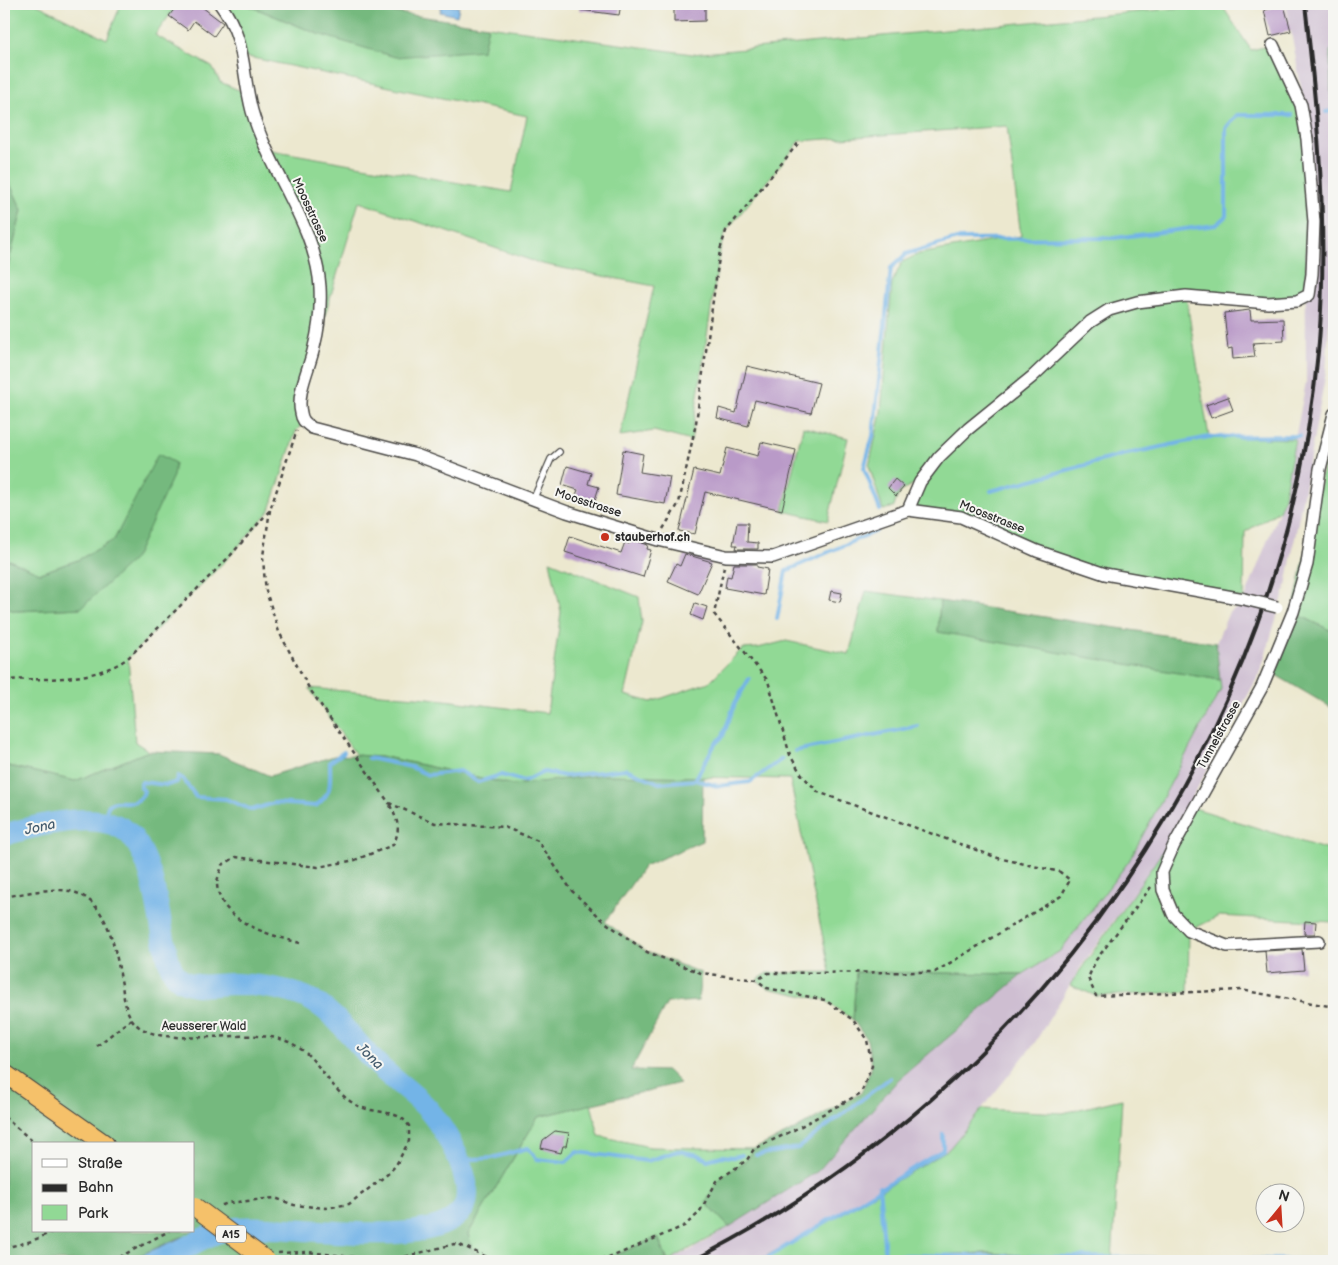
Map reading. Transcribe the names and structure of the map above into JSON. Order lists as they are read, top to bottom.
{
  "streets": {
    "highway": ["A15"],
    "street": ["Moosstrasse", "Tunnelstrasse"],
    "path": ["Aeusserer Wald"]
  },
  "crossings": [
    ["Moosstrasse", "Tunnelstrasse"]
  ],
  "water": ["Jona"],
  "places": ["stauberhof.ch"],
  "legend": ["Straße", "Bahn", "Park"],
  "north": "top"
}
